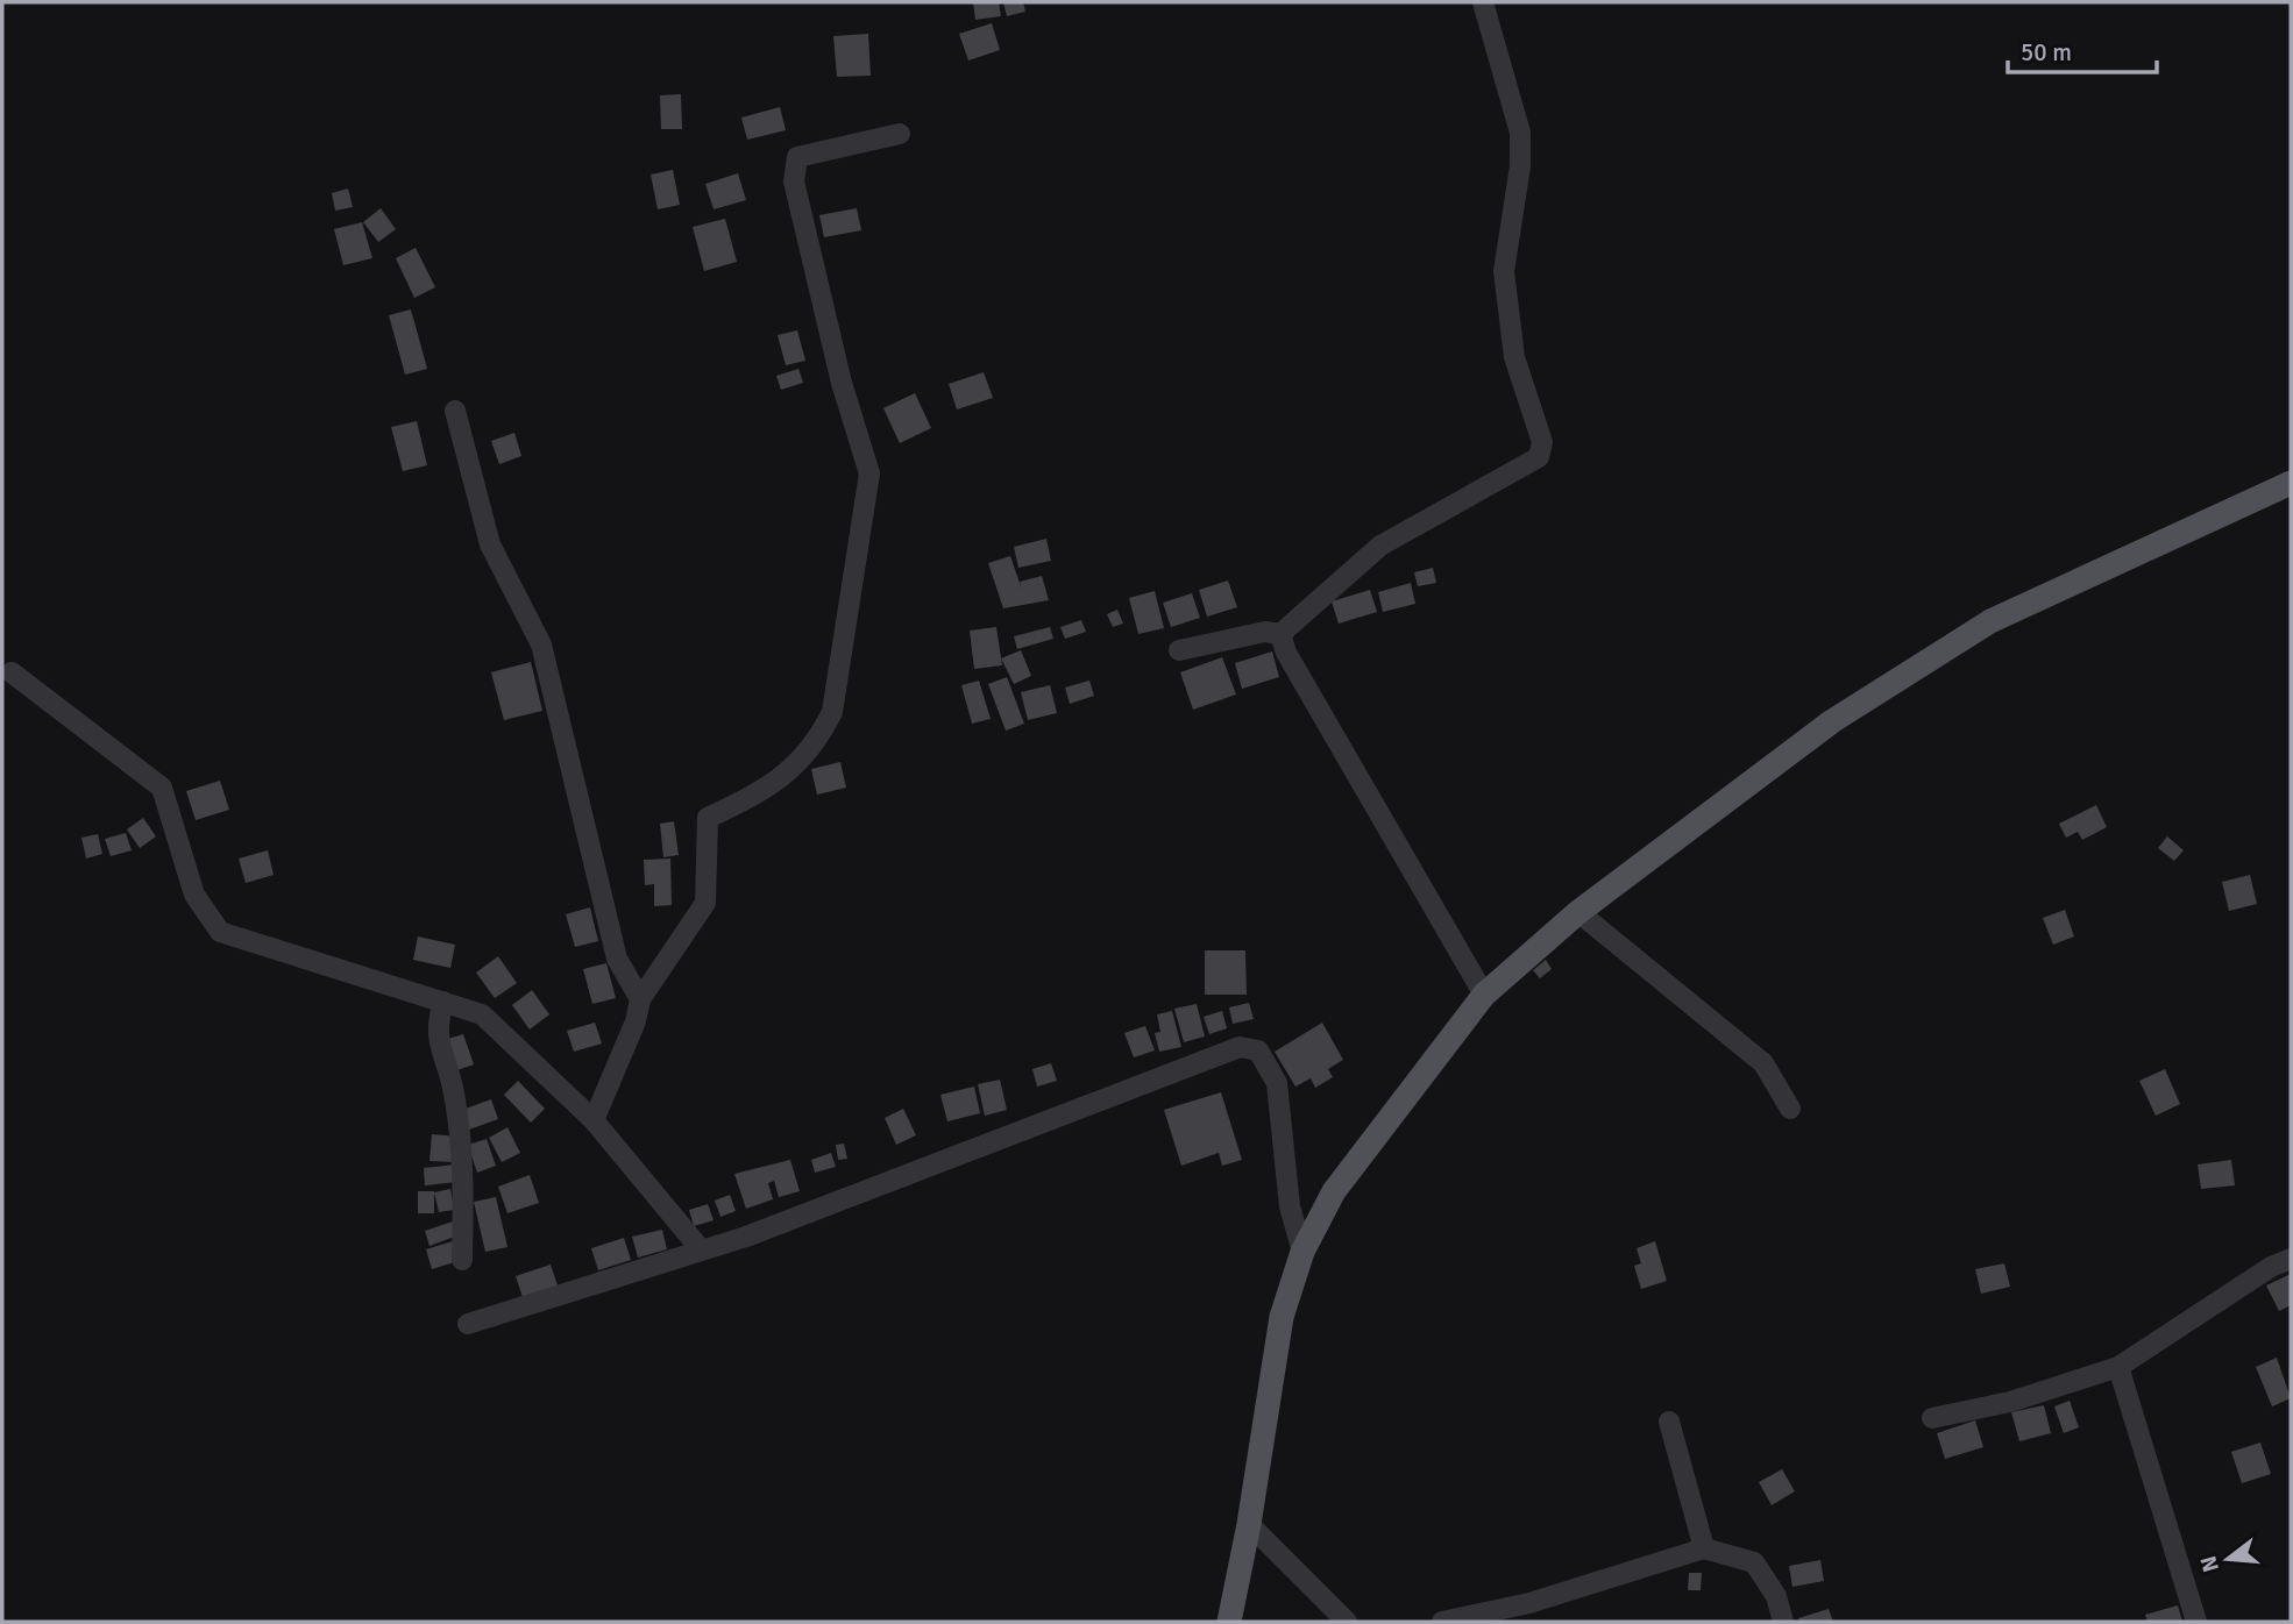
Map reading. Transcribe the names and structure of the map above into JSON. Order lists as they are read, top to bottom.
{
  "scale_bar": "50 m",
  "north": "left"
}
